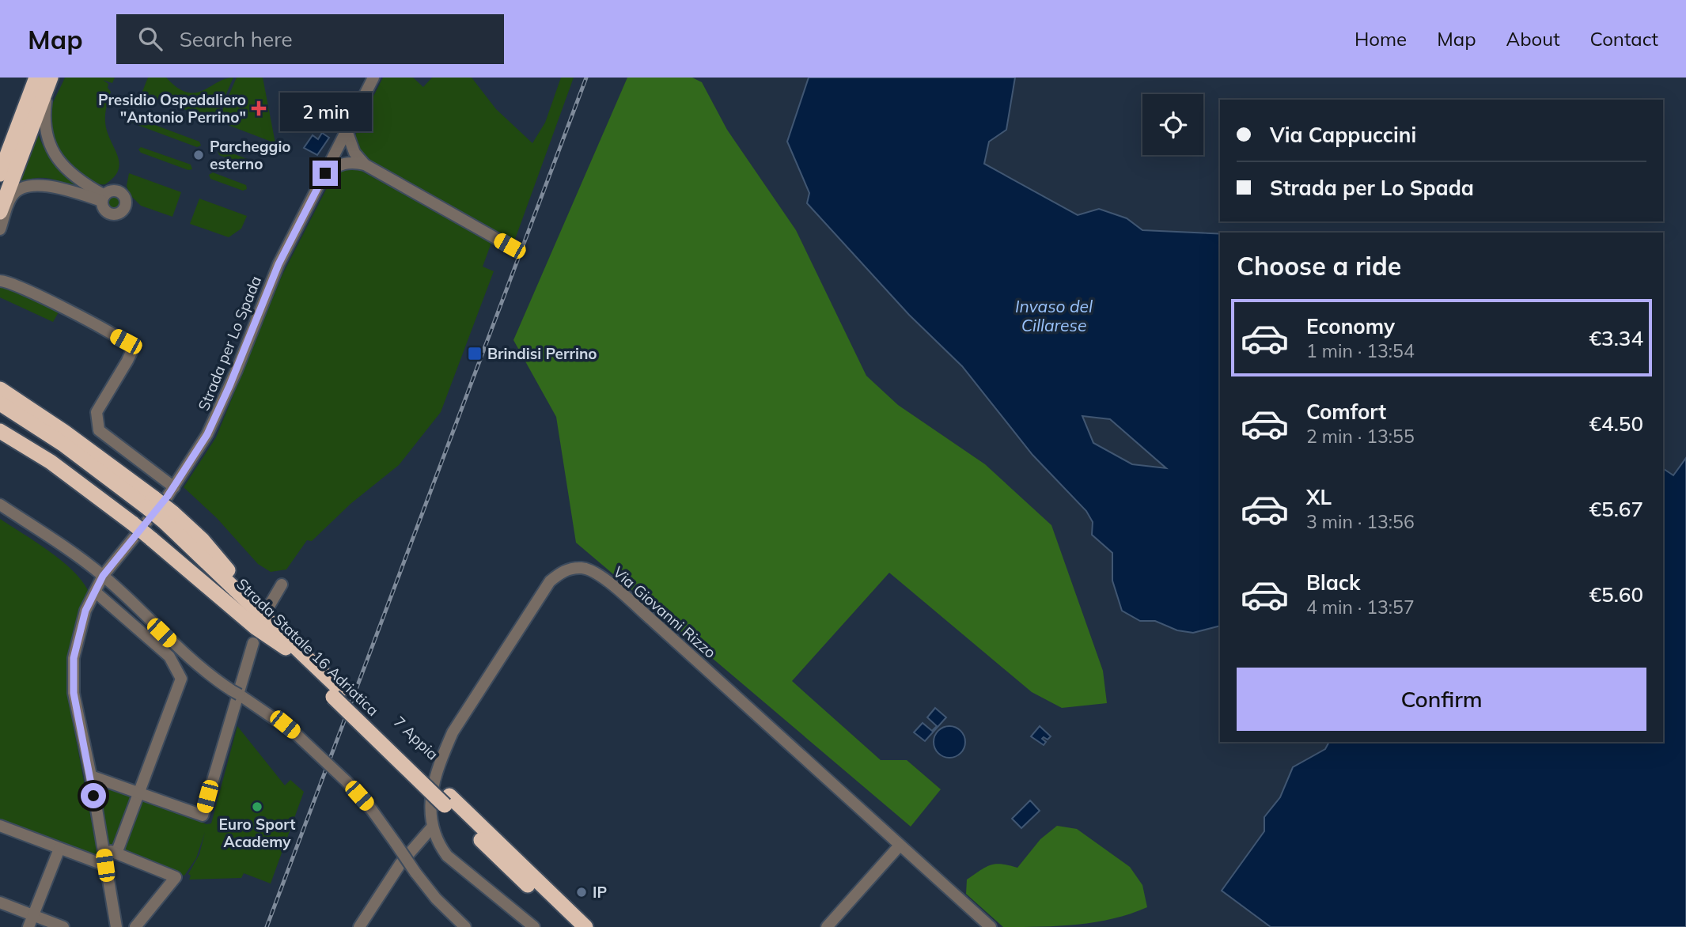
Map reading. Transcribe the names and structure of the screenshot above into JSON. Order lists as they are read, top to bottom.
{
  "streets": {
    "highway": ["7 Appia"],
    "street": ["Strada per Lo Spada", "Via Giovanni Rizzo"]
  },
  "water": ["Invaso del Cillarese"],
  "places": {
    "health": ["Presidio Ospedaliero \"Antonio Perrino\""],
    "other": ["Parcheggio esterno", "Euro Sport Academy", "IP"],
    "transit": ["Brindisi Perrino"]
  },
  "page": {
    "header": "Map",
    "search": "Search here",
    "nav": [
      "Home",
      "Map",
      "About",
      "Contact"
    ],
    "bubble": "2 min",
    "banner": ["Via Cappuccini", "Strada per Lo Spada"],
    "heading": "Choose a ride",
    "list": [
      {
        "name": "Economy",
        "note": "1 min · 13:54",
        "value": "€3.34"
      },
      {
        "name": "Comfort",
        "note": "2 min · 13:55",
        "value": "€4.50"
      },
      {
        "name": "XL",
        "note": "3 min · 13:56",
        "value": "€5.67"
      },
      {
        "name": "Black",
        "note": "4 min · 13:57",
        "value": "€5.60"
      }
    ],
    "buttons": "Confirm"
  }
}
